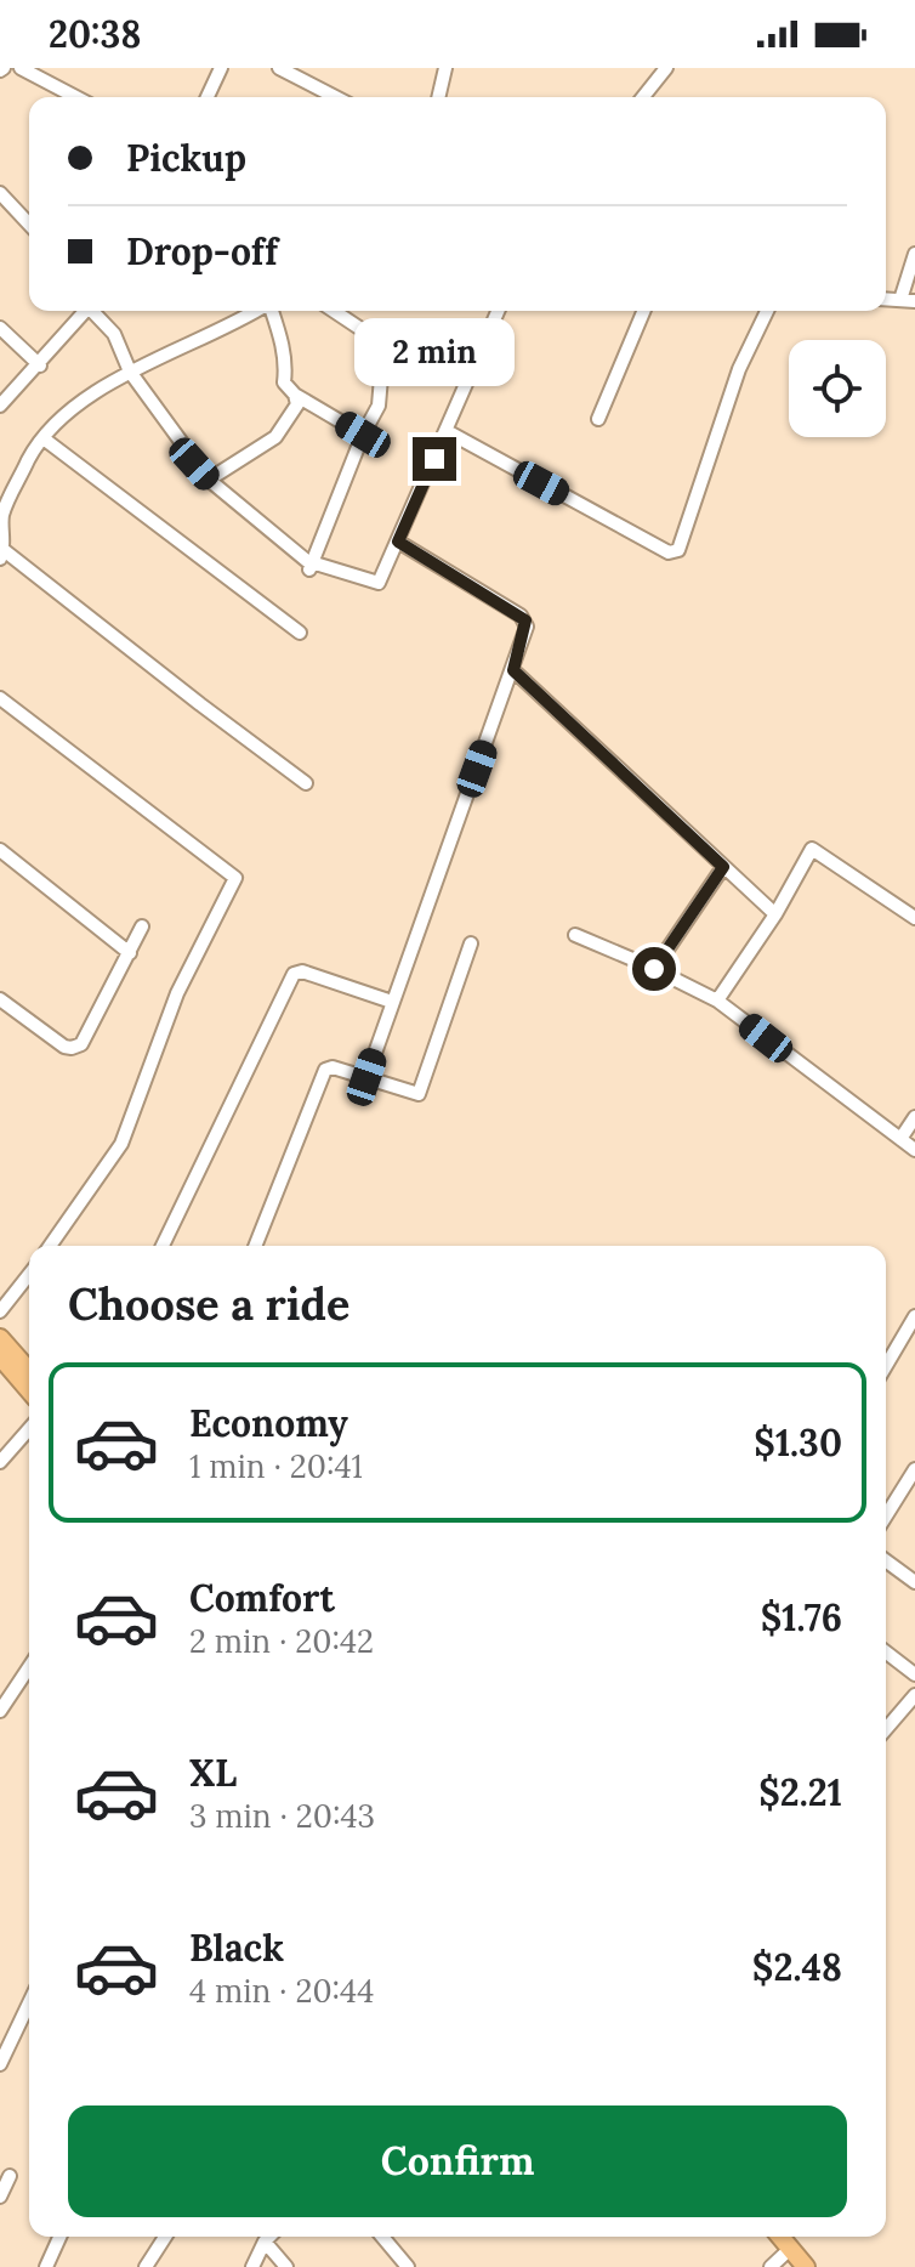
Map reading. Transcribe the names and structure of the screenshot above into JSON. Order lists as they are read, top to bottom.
{
  "page": {
    "status": "20:38",
    "banner": ["Pickup", "Drop-off"],
    "bubble": "2 min",
    "heading": "Choose a ride",
    "list": [
      {
        "name": "Economy",
        "note": "1 min · 20:41",
        "value": "$1.30"
      },
      {
        "name": "Comfort",
        "note": "2 min · 20:42",
        "value": "$1.76"
      },
      {
        "name": "XL",
        "note": "3 min · 20:43",
        "value": "$2.21"
      },
      {
        "name": "Black",
        "note": "4 min · 20:44",
        "value": "$2.48"
      }
    ],
    "buttons": "Confirm"
  }
}
